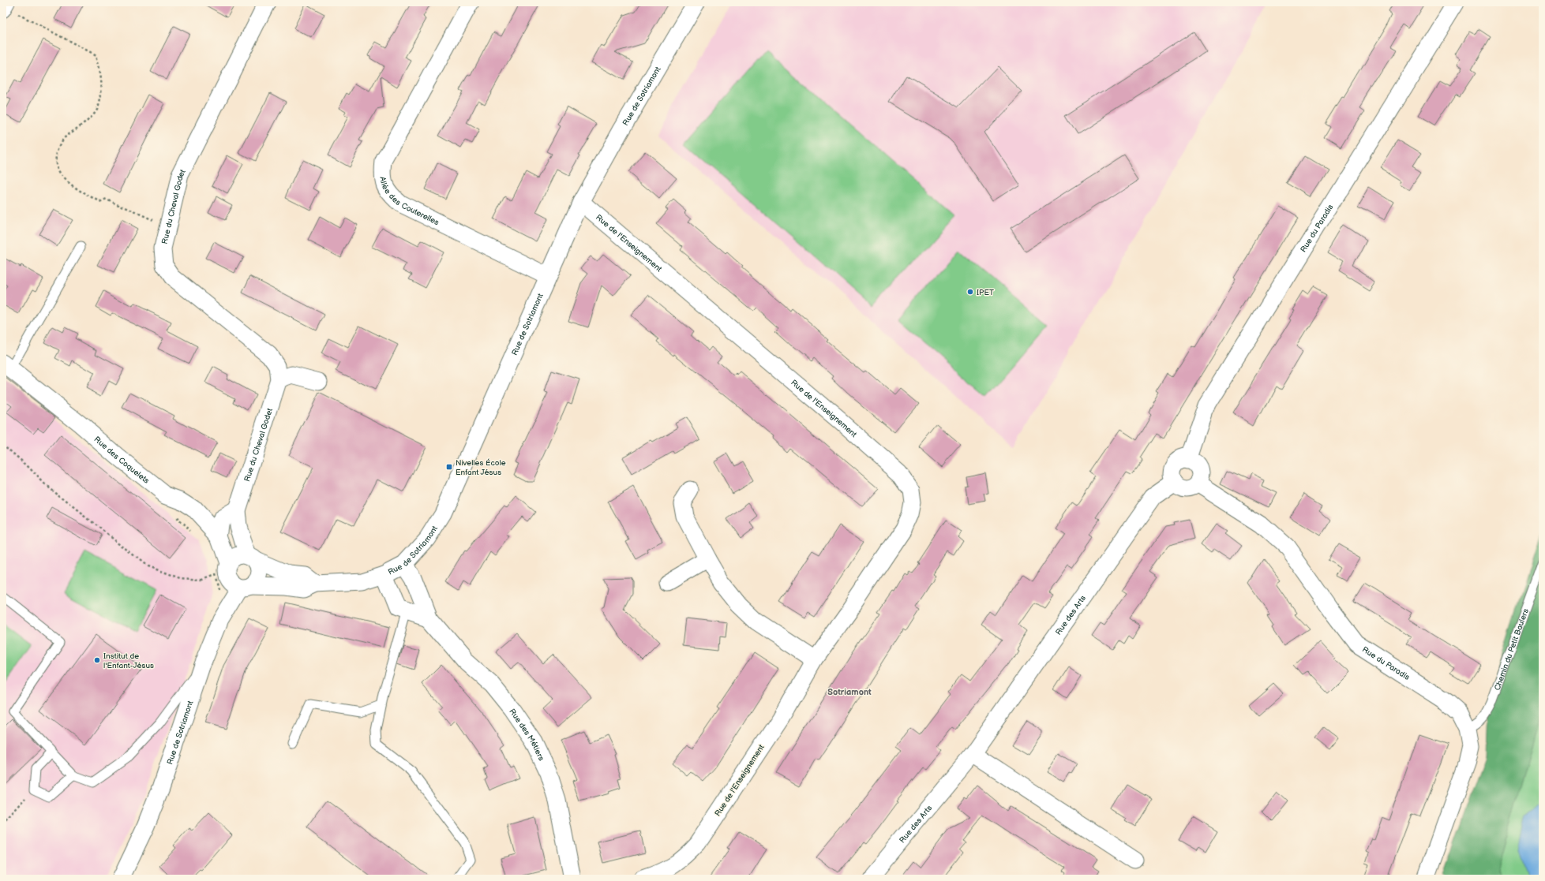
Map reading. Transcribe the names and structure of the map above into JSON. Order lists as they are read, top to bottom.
{
  "streets": {
    "street": [
      "Rue de Sotriamont",
      "Allée des Couterelles",
      "Rue du Cheval Godet",
      "Rue du Paradis",
      "Rue de l'Enseignement",
      "Rue des Coquelets",
      "Rue des Arts",
      "Rue des Métiers"
    ],
    "lane": ["Chemin du Petit Baulers"]
  },
  "crossings": [
    ["Rue de Sotriamont", "Allée des Couterelles"],
    ["Rue de Sotriamont", "Rue du Cheval Godet"],
    ["Rue de Sotriamont", "Rue de l'Enseignement"],
    ["Rue de Sotriamont", "Rue des Coquelets"],
    ["Rue du Cheval Godet", "Rue des Coquelets"],
    ["Rue du Paradis", "Rue des Arts"],
    ["Rue du Paradis", "Chemin du Petit Baulers"]
  ],
  "districts": ["Sotriamont"],
  "places": {
    "other": ["IPET", "Institut de l'Enfant-Jésus"],
    "transit": ["Nivelles École Enfant Jésus"]
  }
}
